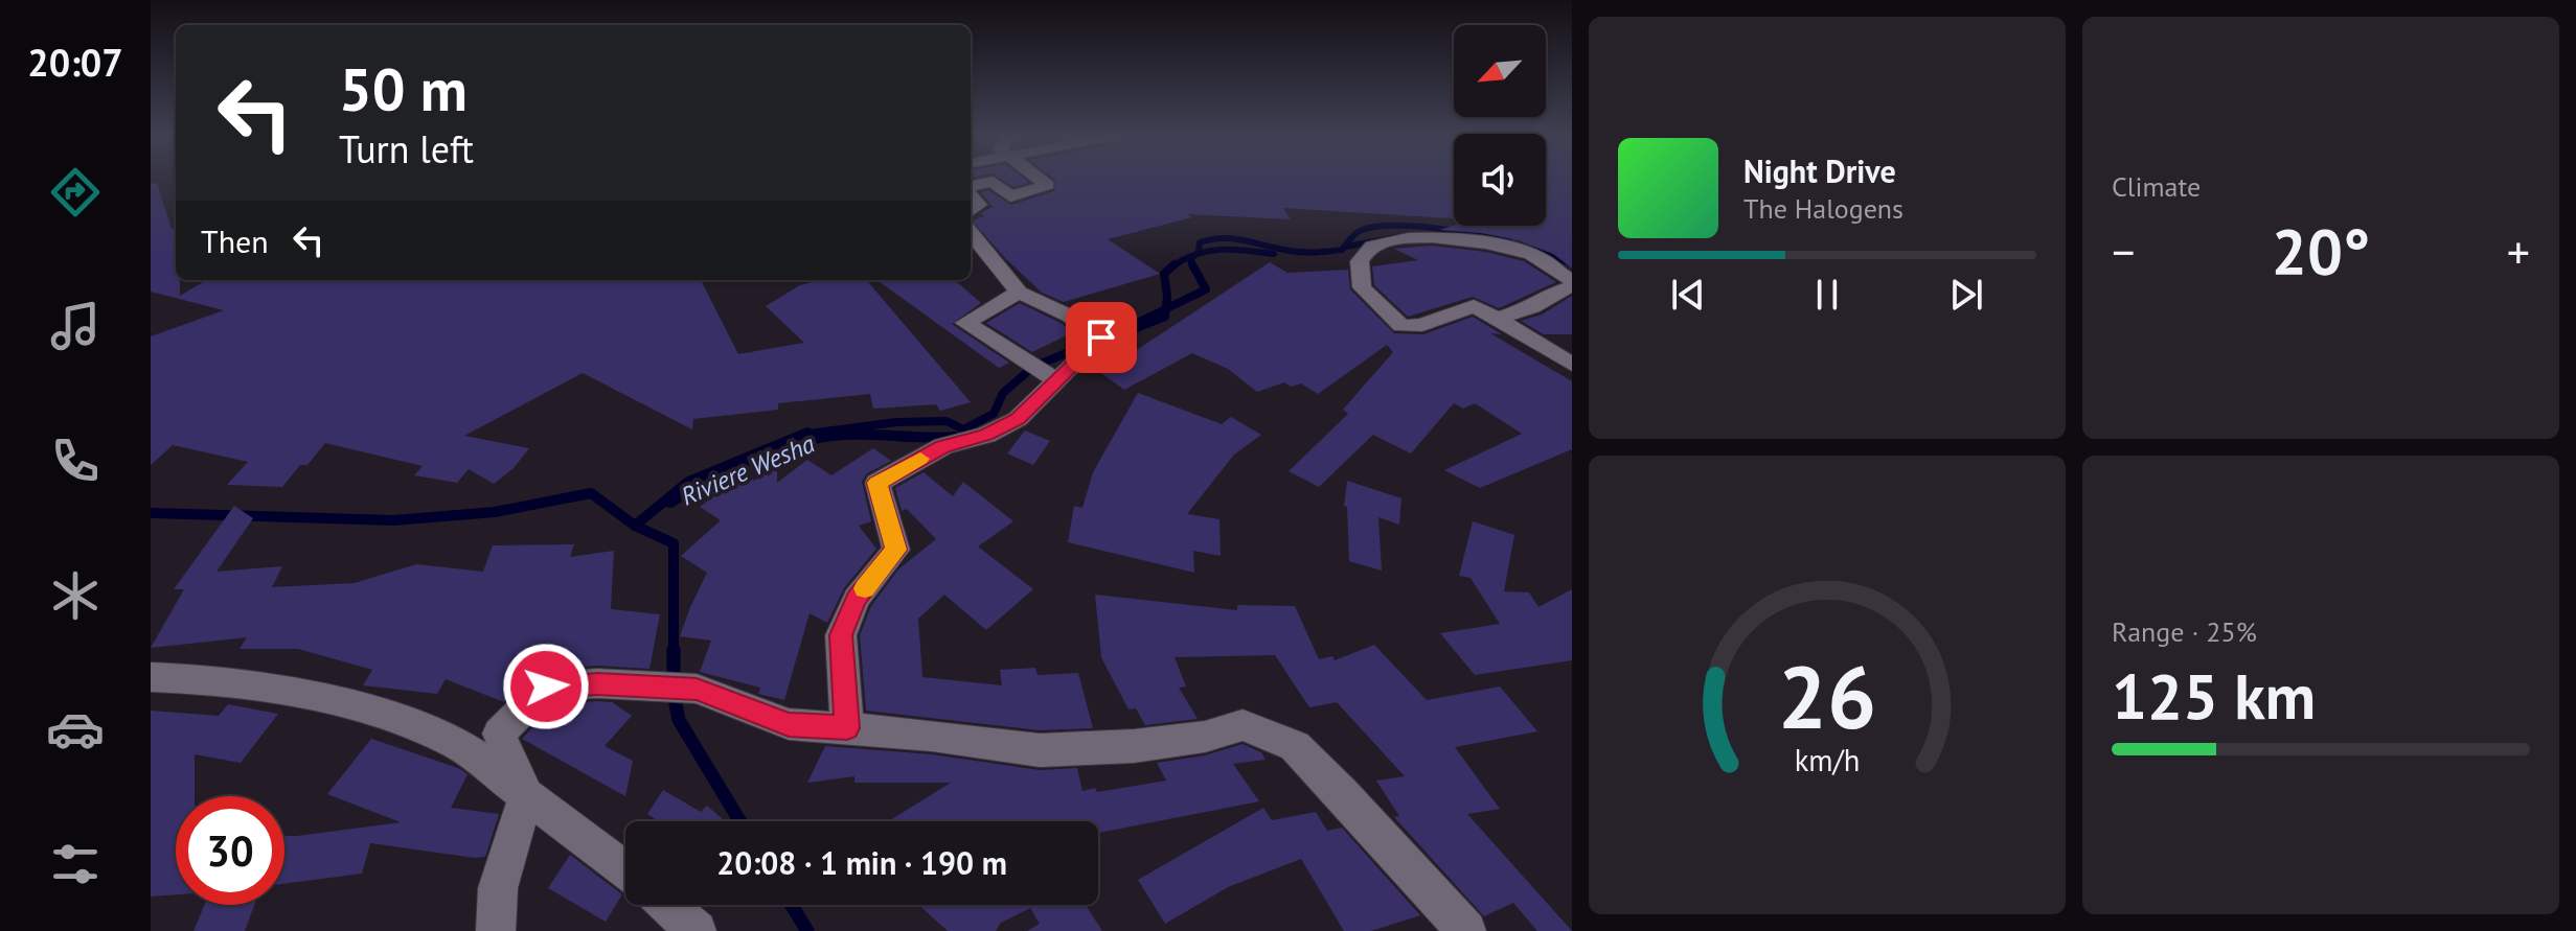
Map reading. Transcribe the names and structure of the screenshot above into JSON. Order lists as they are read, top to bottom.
{
  "water": ["Riviere Wesha"],
  "north": "bottom left",
  "page": {
    "tabs": "20:07",
    "tile": [
      "Climate",
      ["Range · 25%", "125 km"]
    ],
    "turn": ["50 m", "Turn left"],
    "song": ["Night Drive", "The Halogens"],
    "then": "Then",
    "heat": ["−", "20°", "+"],
    "limit": "30",
    "trip": "20:08 · 1 min · 190 m",
    "gauge": ["26", "km/h"]
  }
}
